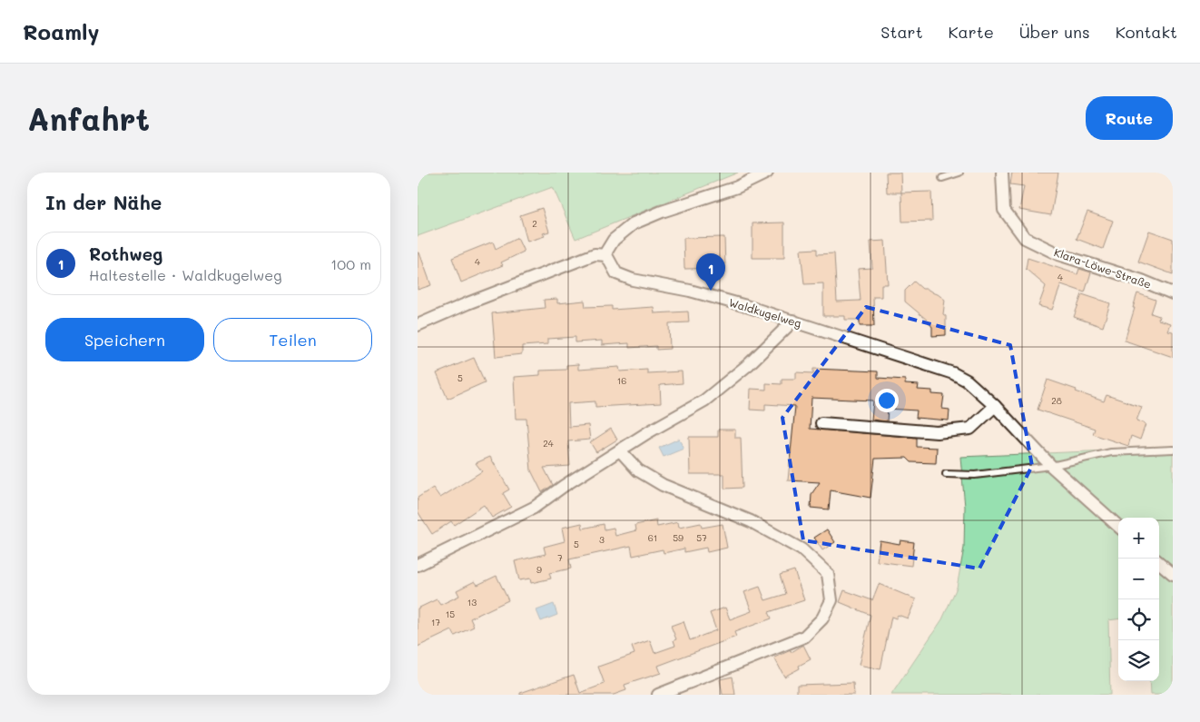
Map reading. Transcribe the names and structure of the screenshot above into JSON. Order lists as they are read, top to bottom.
{
  "streets": {
    "street": ["Klara-Löwe-Straße", "Waldkugelweg"]
  },
  "house_numbers": [
    "2",
    "4",
    "4",
    "5",
    "16",
    "28",
    "24",
    "61",
    "59",
    "57",
    "3",
    "5",
    "7",
    "9",
    "13",
    "15",
    "17"
  ],
  "page": {
    "header": "Roamly",
    "nav": [
      "Start",
      "Karte",
      "Über uns",
      "Kontakt"
    ],
    "buttons": [
      "Route",
      ["Speichern", "Teilen"]
    ],
    "title": "Anfahrt",
    "heading": "In der Nähe",
    "list": [
      {
        "mark": "1",
        "name": "Rothweg",
        "note": "Haltestelle · Waldkugelweg",
        "value": "100 m"
      }
    ],
    "pins": "1",
    "map_buttons": ["+", "−"]
  }
}
